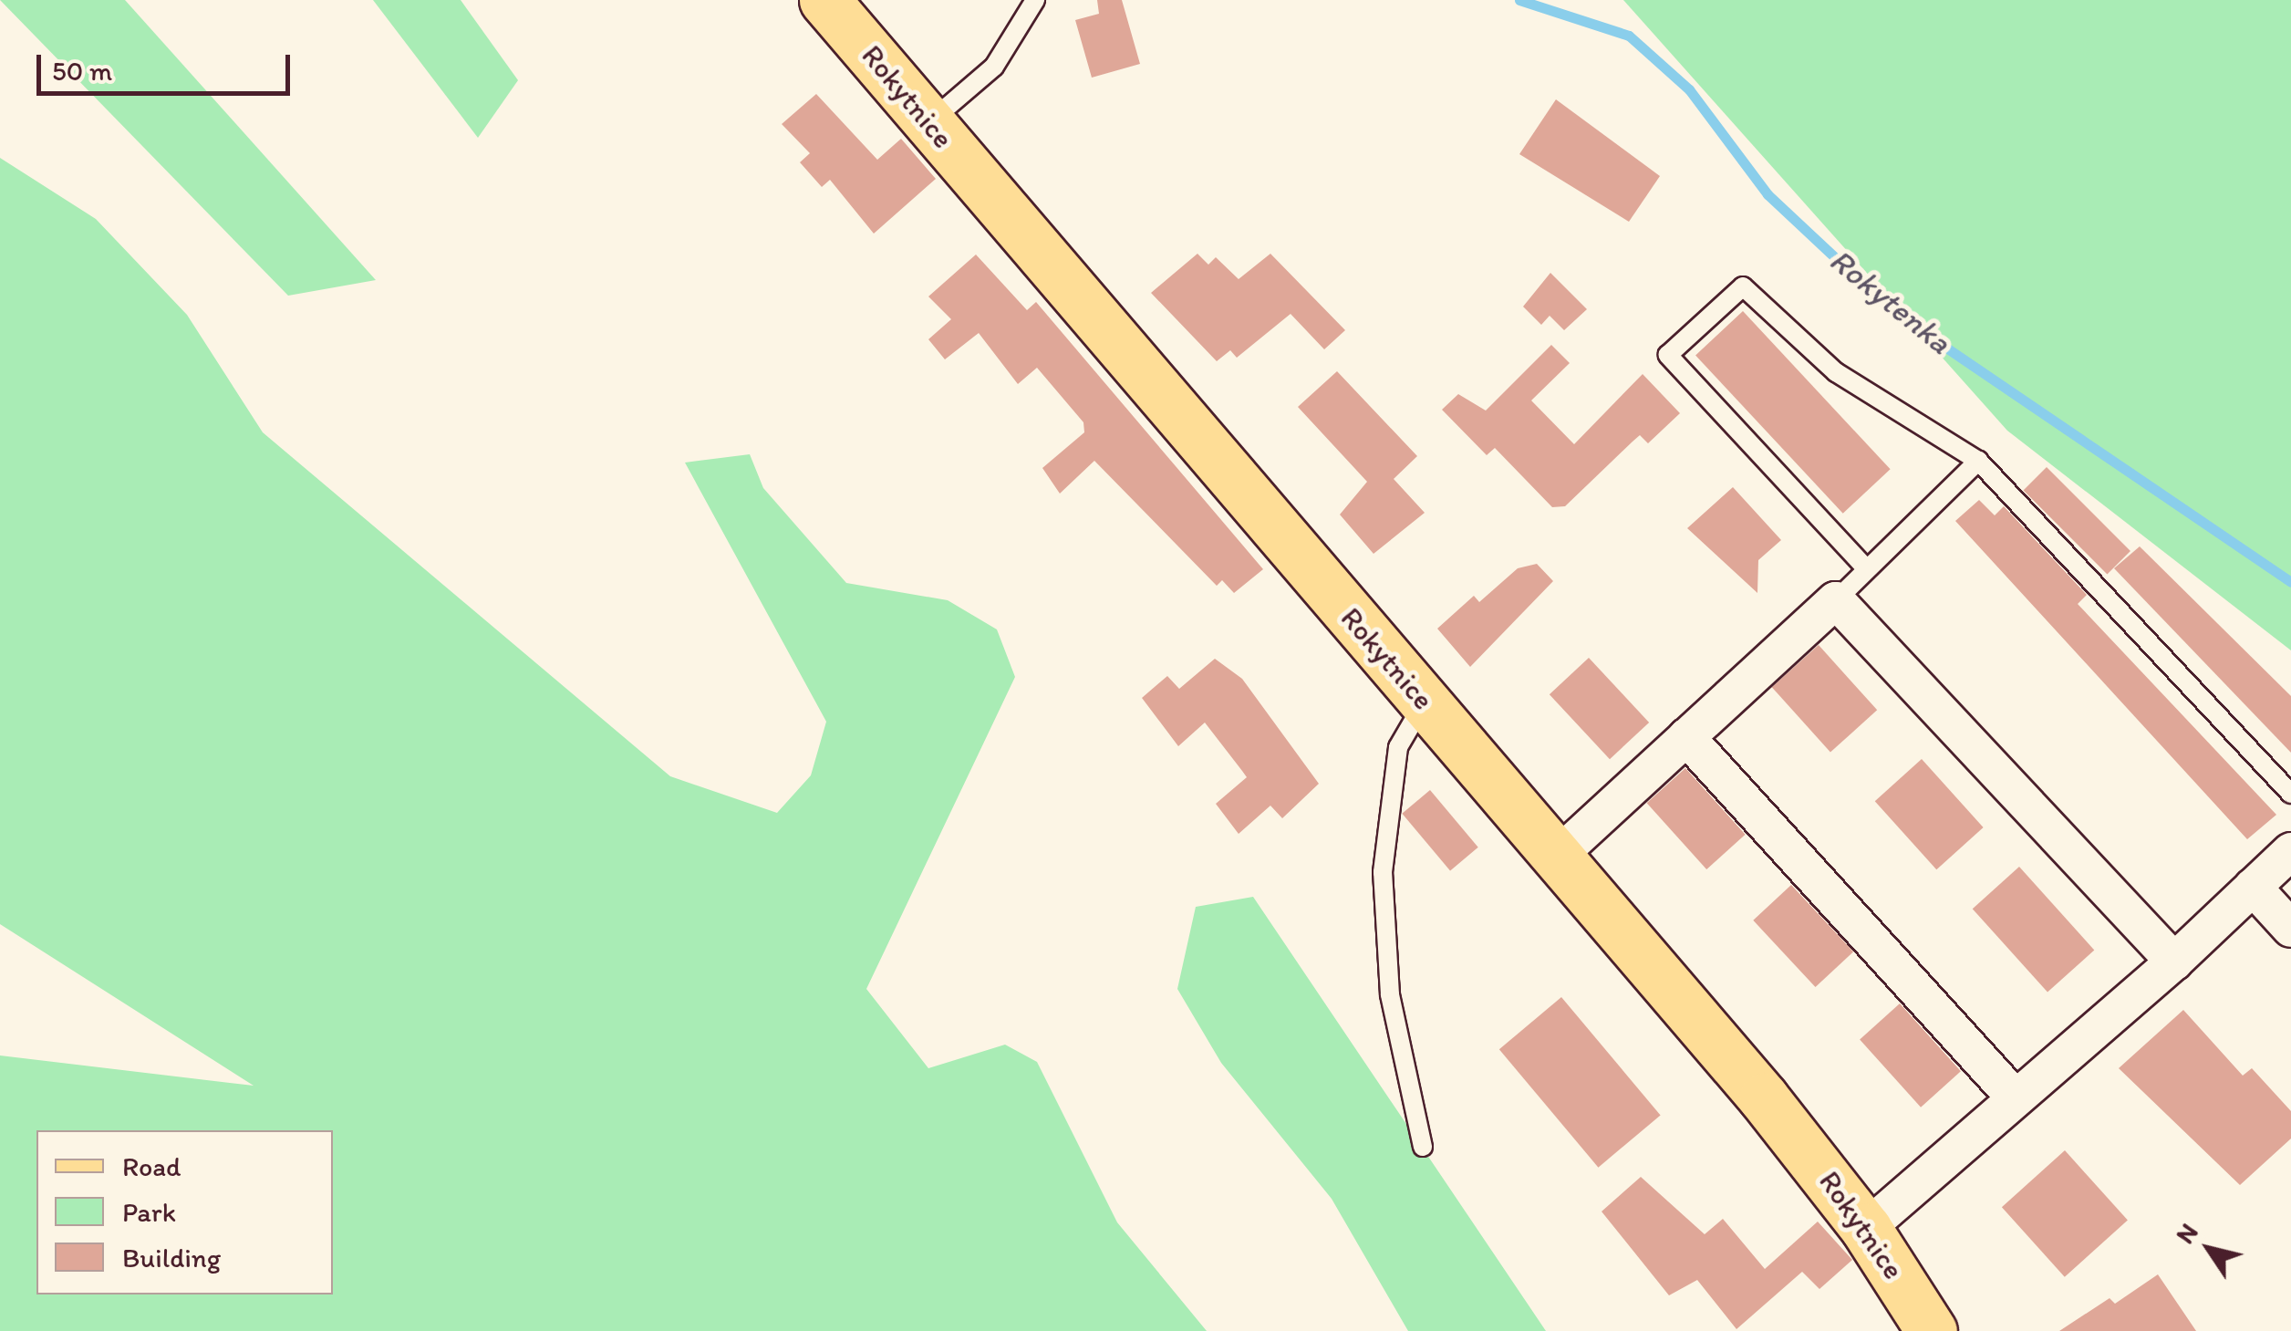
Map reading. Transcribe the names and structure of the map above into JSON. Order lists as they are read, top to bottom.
{
  "streets": {
    "main road": ["Rokytnice"]
  },
  "water": ["Rokytenka"],
  "legend": ["Road", "Park", "Building"],
  "scale_bar": "50 m",
  "north": "top left"
}
